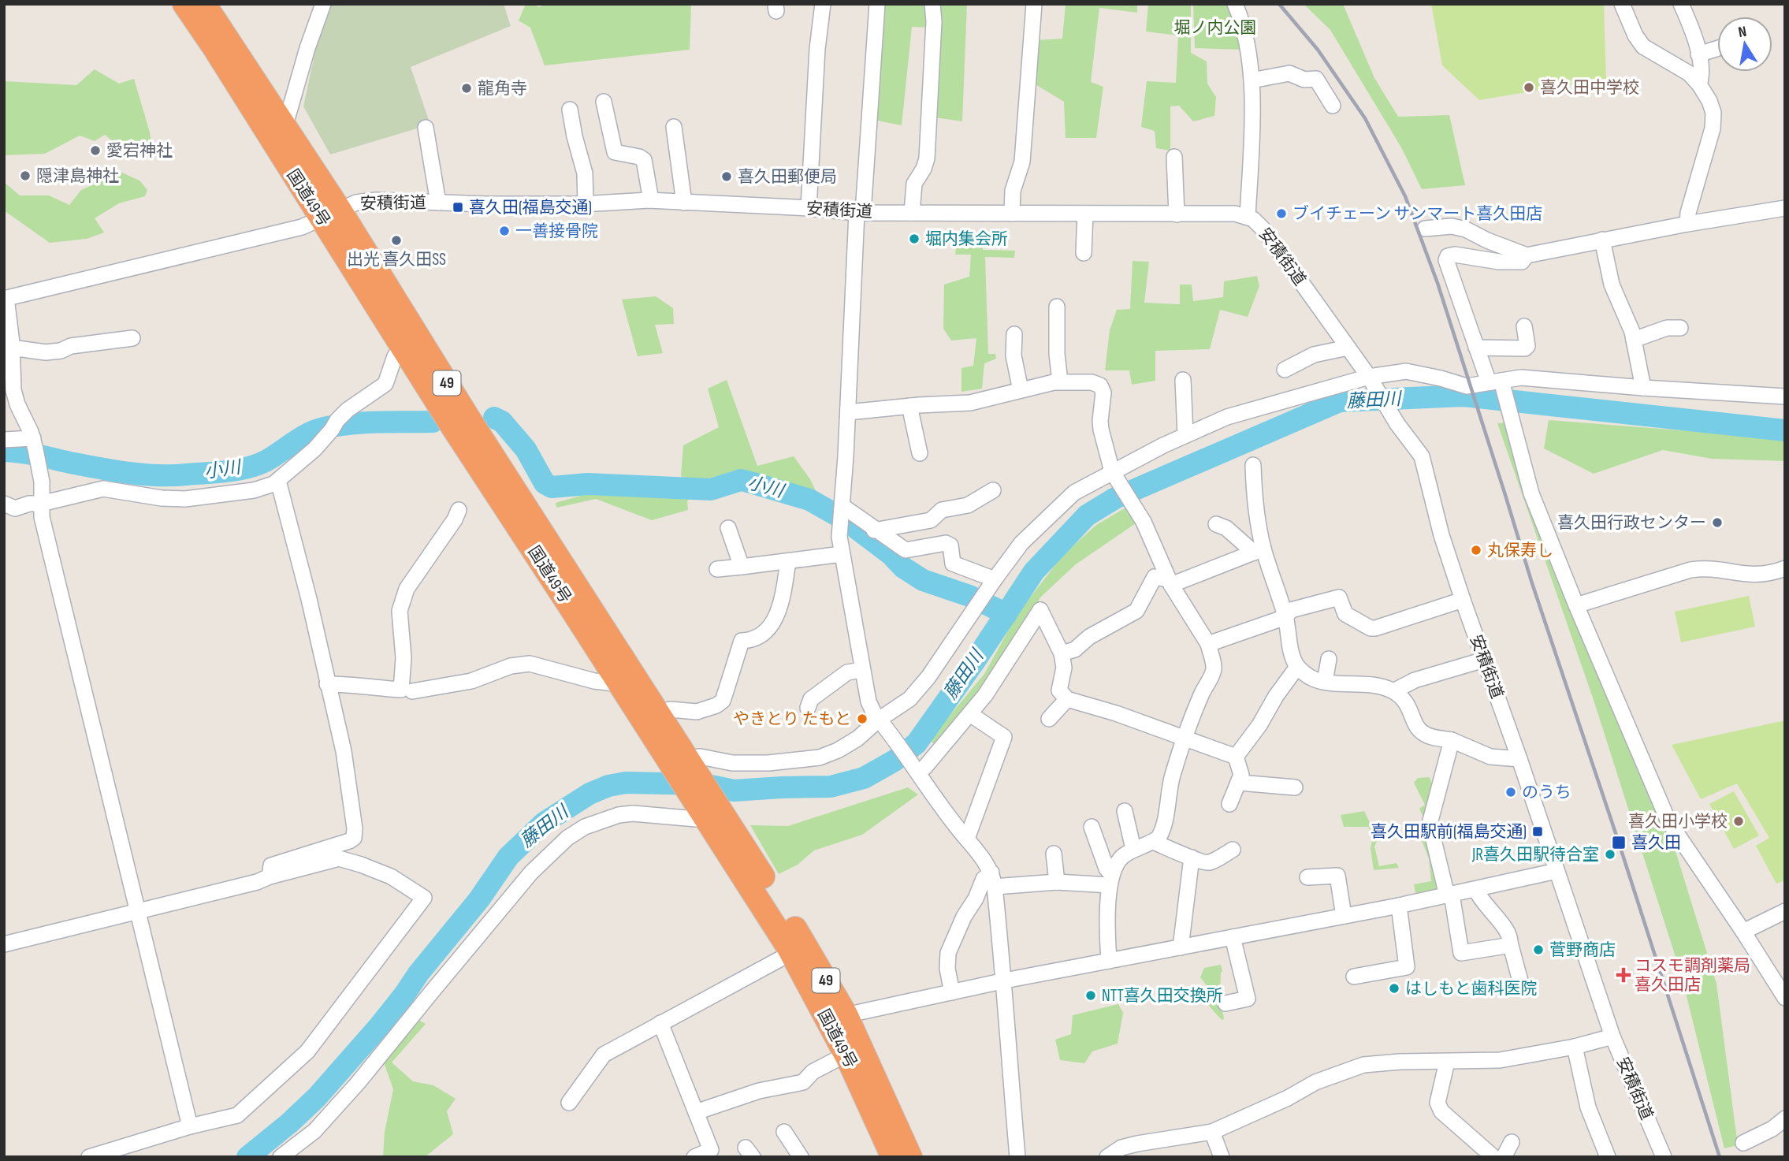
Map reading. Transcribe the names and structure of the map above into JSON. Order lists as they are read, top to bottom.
{
  "streets": {
    "highway": ["国道49号", "49"],
    "street": ["安積街道"]
  },
  "crossings": [
    ["国道49号", "安積街道"]
  ],
  "water": ["藤田川", "小川"],
  "parks": ["堀ノ内公園"],
  "places": {
    "other": [
      "喜久田中学校",
      "龍角寺",
      "愛宕神社",
      "隠津島神社",
      "喜久田郵便局",
      "ブイチェーン サンマート喜久田店",
      "一善接骨院",
      "堀内集会所",
      "出光 喜久田SS",
      "喜久田行政センター",
      "丸保寿し",
      "やきとり たもと",
      "のうち",
      "喜久田小学校",
      "JR喜久田駅待合室",
      "菅野商店",
      "はしもと歯科医院",
      "NTT喜久田交換所"
    ],
    "transit": ["喜久田(福島交通)", "喜久田駅前(福島交通)", "喜久田"],
    "health": ["コスモ調剤薬局 喜久田店"]
  },
  "north": "top"
}
